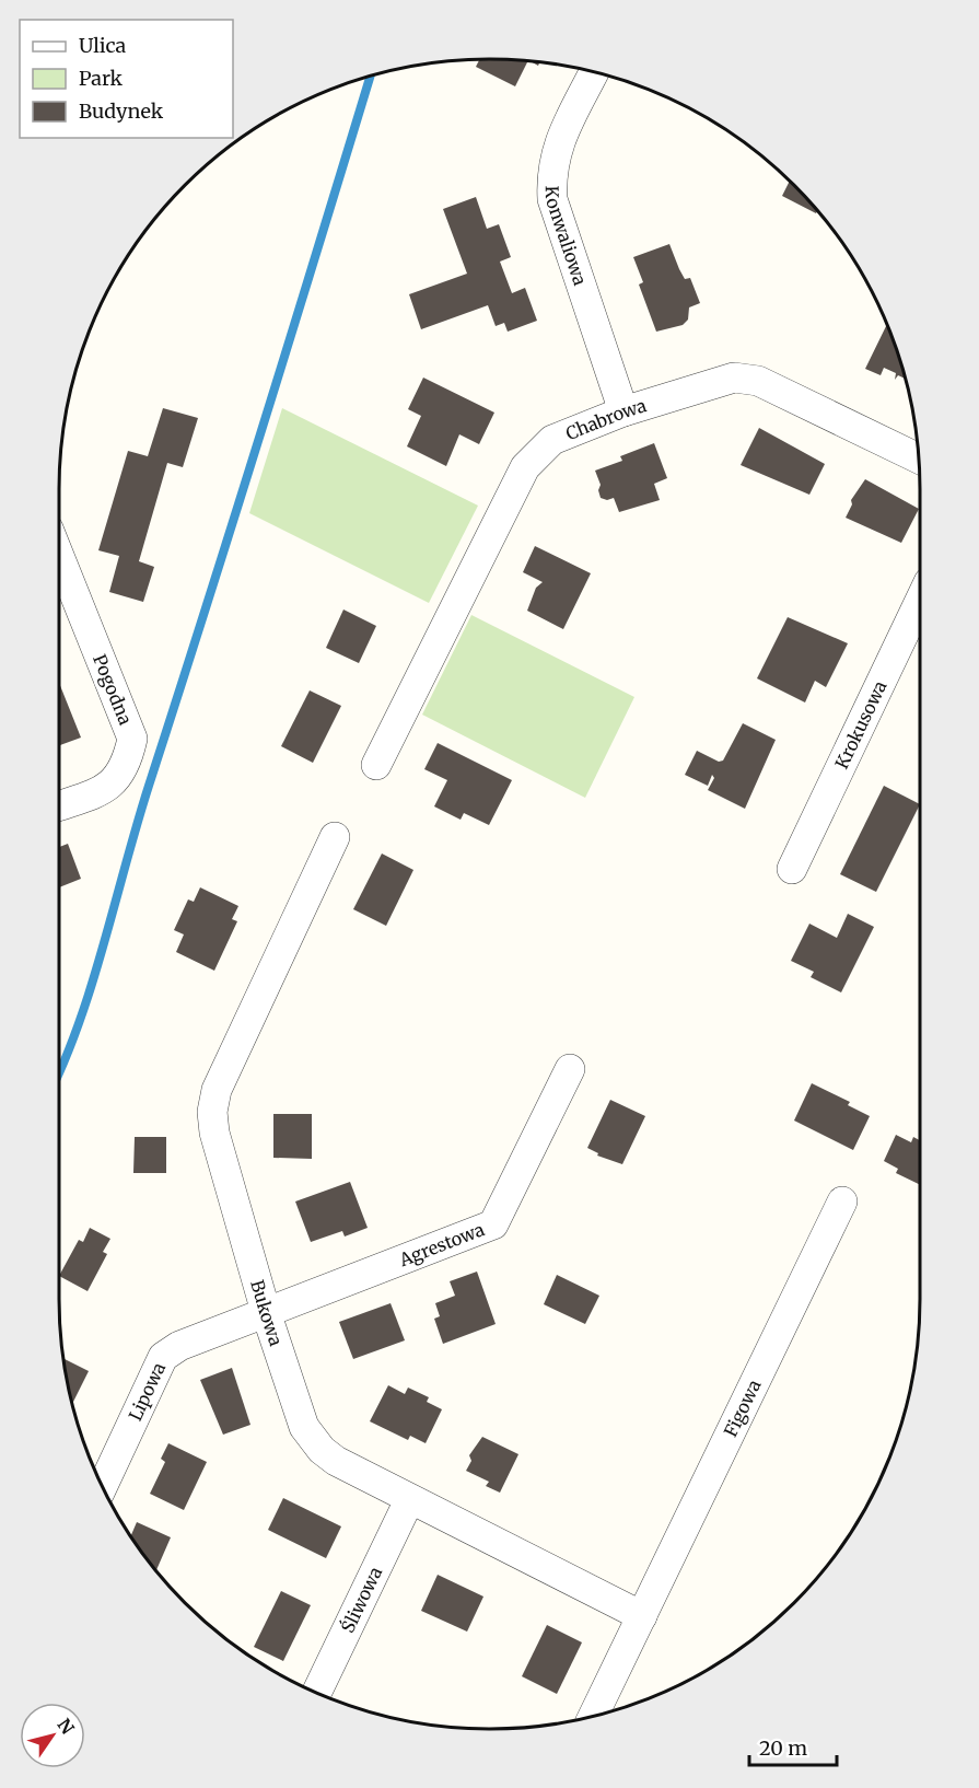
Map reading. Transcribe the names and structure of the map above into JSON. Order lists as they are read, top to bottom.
{
  "streets": {
    "street": [
      "Konwaliowa",
      "Chabrowa",
      "Pogodna",
      "Krokusowa",
      "Agrestowa",
      "Bukowa",
      "Lipowa",
      "Figowa",
      "Śliwowa"
    ]
  },
  "crossings": [
    ["Konwaliowa", "Chabrowa"],
    ["Agrestowa", "Bukowa"],
    ["Agrestowa", "Lipowa"],
    ["Bukowa", "Lipowa"],
    ["Bukowa", "Figowa"],
    ["Bukowa", "Śliwowa"]
  ],
  "legend": ["Ulica", "Park", "Budynek"],
  "scale_bar": "20 m",
  "north": "top right"
}
